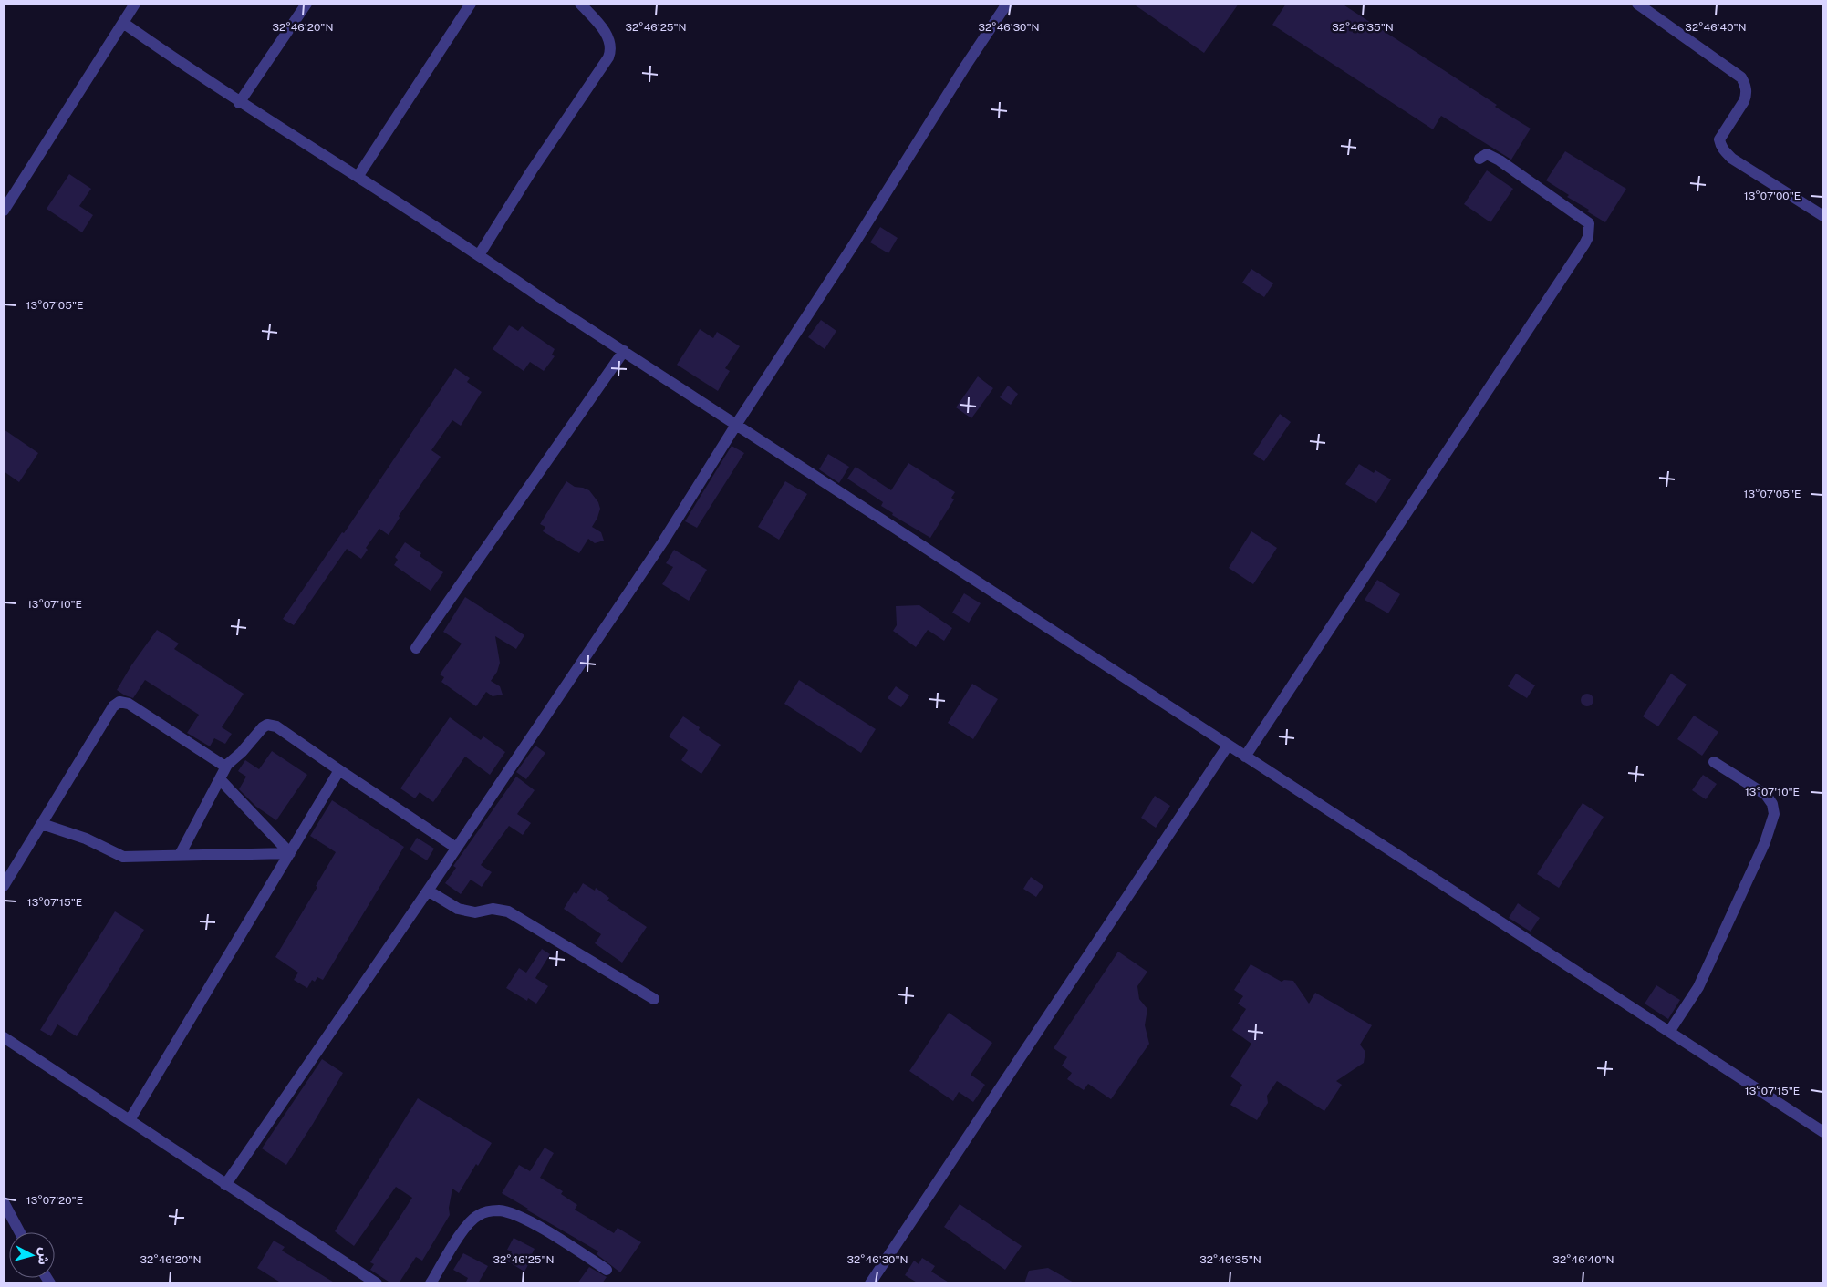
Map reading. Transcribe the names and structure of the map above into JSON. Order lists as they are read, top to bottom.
{
  "north": "right",
  "coordinates": [
    "32°46'20\"N",
    "32°46'25\"N",
    "32°46'30\"N",
    "32°46'35\"N",
    "32°46'40\"N",
    "13°07'00\"E",
    "13°07'05\"E",
    "13°07'10\"E",
    "13°07'15\"E",
    "13°07'20\"E"
  ]
}
